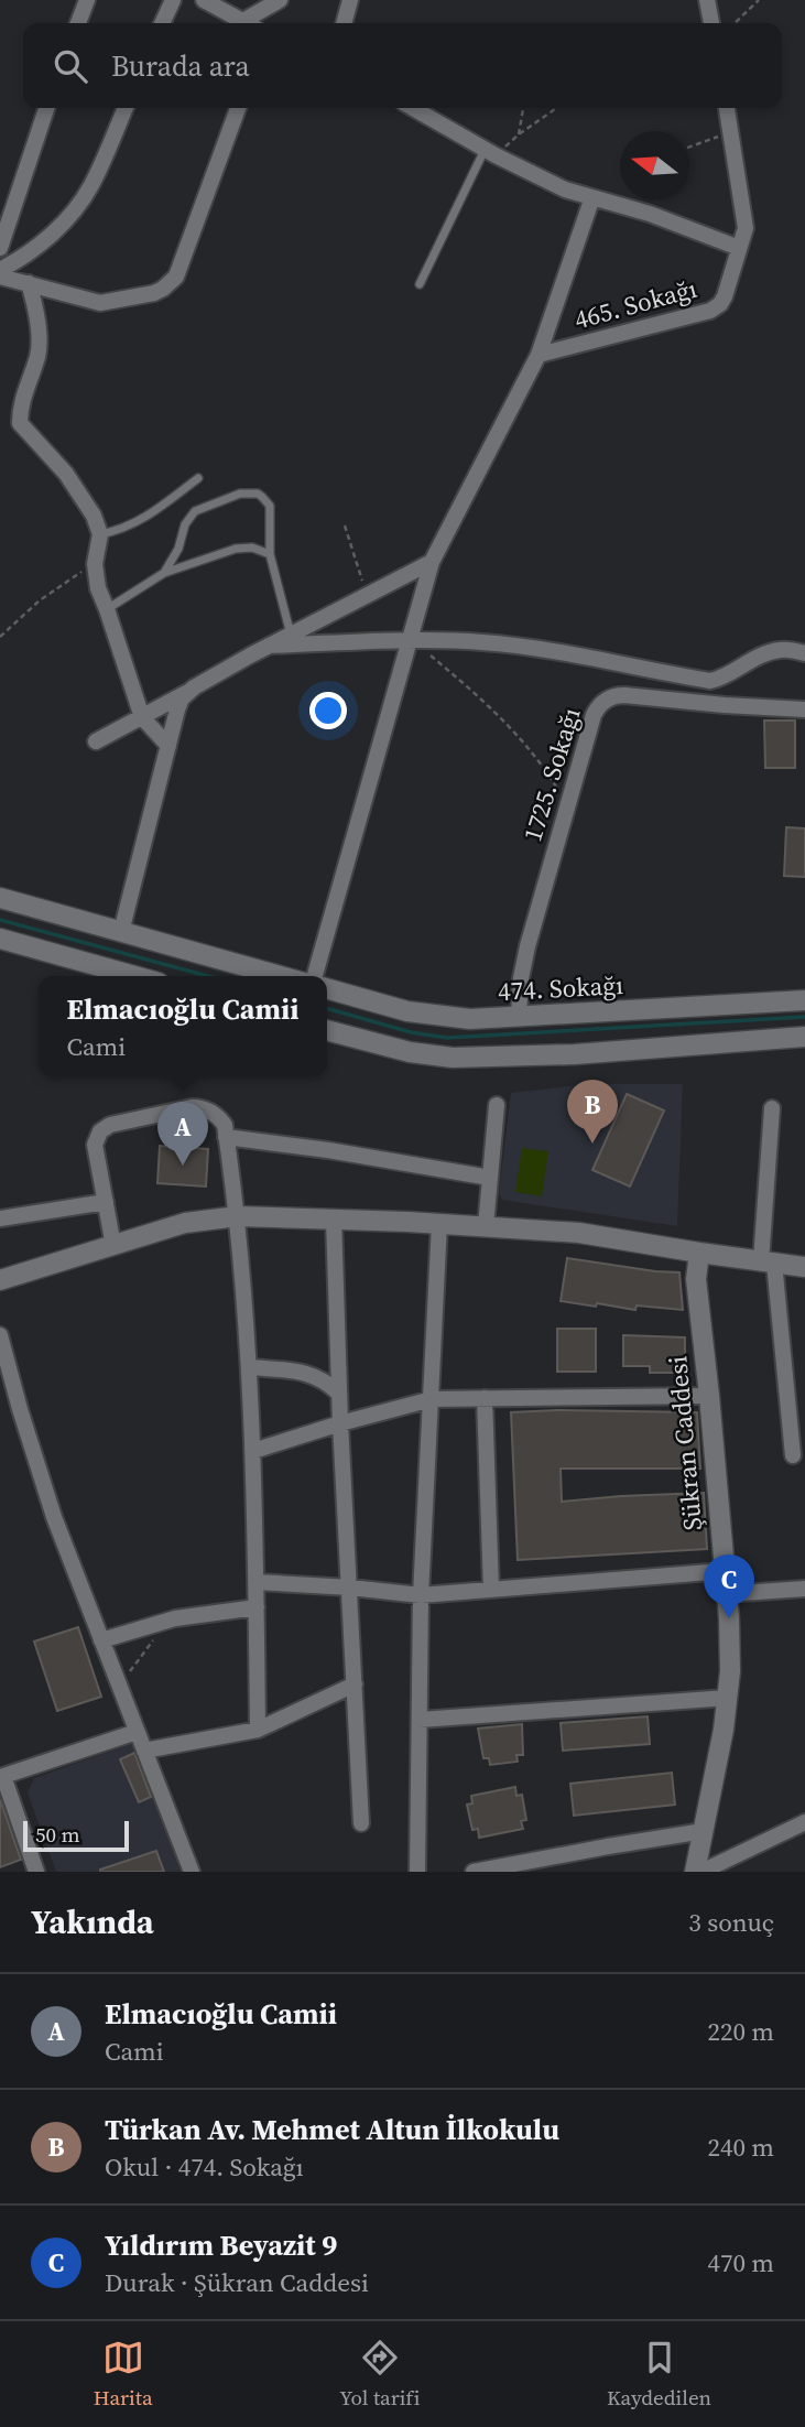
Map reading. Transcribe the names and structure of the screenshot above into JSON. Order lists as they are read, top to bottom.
{
  "streets": {
    "street": [
      "465. Sokağı",
      "1725. Sokağı",
      "474. Sokağı",
      "Şükran Caddesi"
    ]
  },
  "crossings": [
    ["1725. Sokağı", "474. Sokağı"]
  ],
  "scale_bar": "50 m",
  "north": "left",
  "page": {
    "search": "Burada ara",
    "popup": ["Elmacıoğlu Camii", "Cami"],
    "pins": ["B", "A", "C"],
    "scale": "50 m",
    "heading": ["Yakında", "3 sonuç"],
    "list": [
      {
        "mark": "A",
        "name": "Elmacıoğlu Camii",
        "note": "Cami",
        "value": "220 m"
      },
      {
        "mark": "B",
        "name": "Türkan Av. Mehmet Altun İlkokulu",
        "note": "Okul · 474. Sokağı",
        "value": "240 m"
      },
      {
        "mark": "C",
        "name": "Yıldırım Beyazit 9",
        "note": "Durak · Şükran Caddesi",
        "value": "470 m"
      }
    ],
    "nav": ["Harita", "Yol tarifi", "Kaydedilen"]
  }
}
